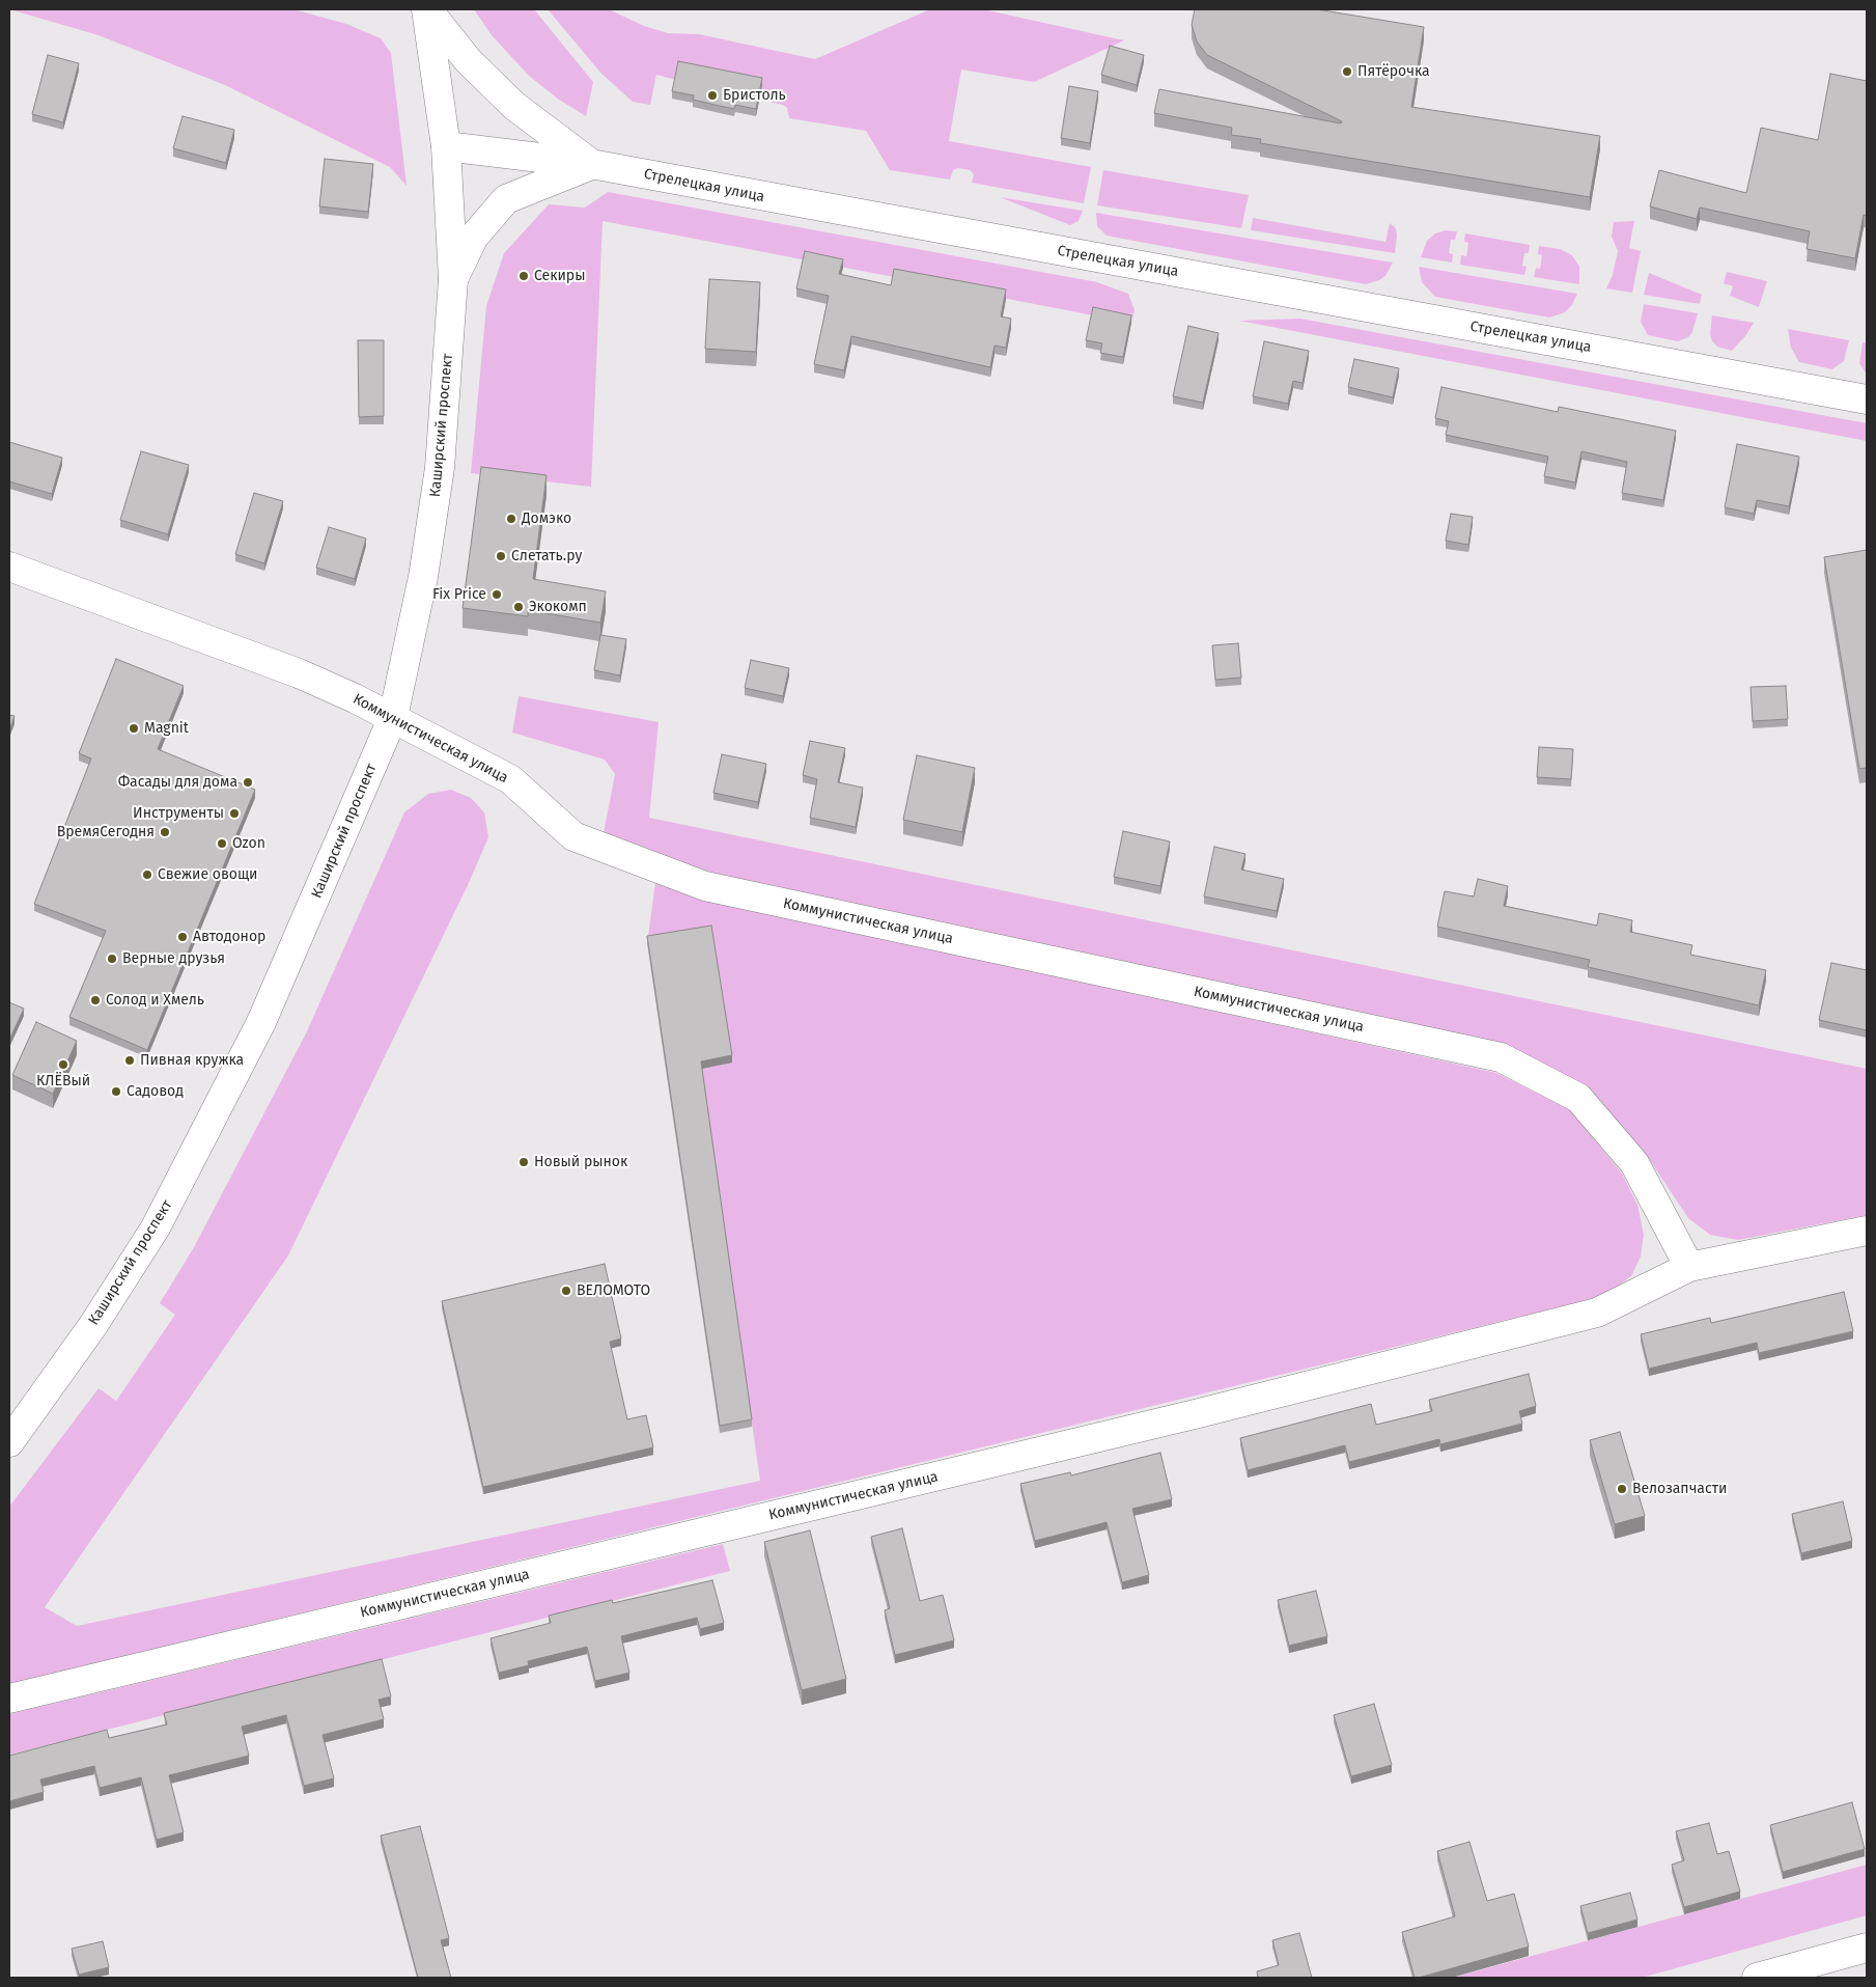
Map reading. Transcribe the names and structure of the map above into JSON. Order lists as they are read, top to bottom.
{
  "streets": {
    "street": ["Стрелецкая улица", "Каширский проспект", "Коммунистическая улица"]
  },
  "crossings": [
    ["Стрелецкая улица", "Каширский проспект"],
    ["Каширский проспект", "Коммунистическая улица"]
  ],
  "places": [
    "Пятёрочка",
    "Бристоль",
    "Секиры",
    "Домэко",
    "Слетать.ру",
    "Fix Price",
    "Экокомп",
    "Magnit",
    "Фасады для дома",
    "Инструменты",
    "ВремяСегодня",
    "Ozon",
    "Свежие овощи",
    "Автодонор",
    "Верные друзья",
    "Солод и Хмель",
    "Пивная кружка",
    "КЛЁВый",
    "Садовод",
    "Новый рынок",
    "ВЕЛОМОТО",
    "Велозапчасти"
  ]
}
